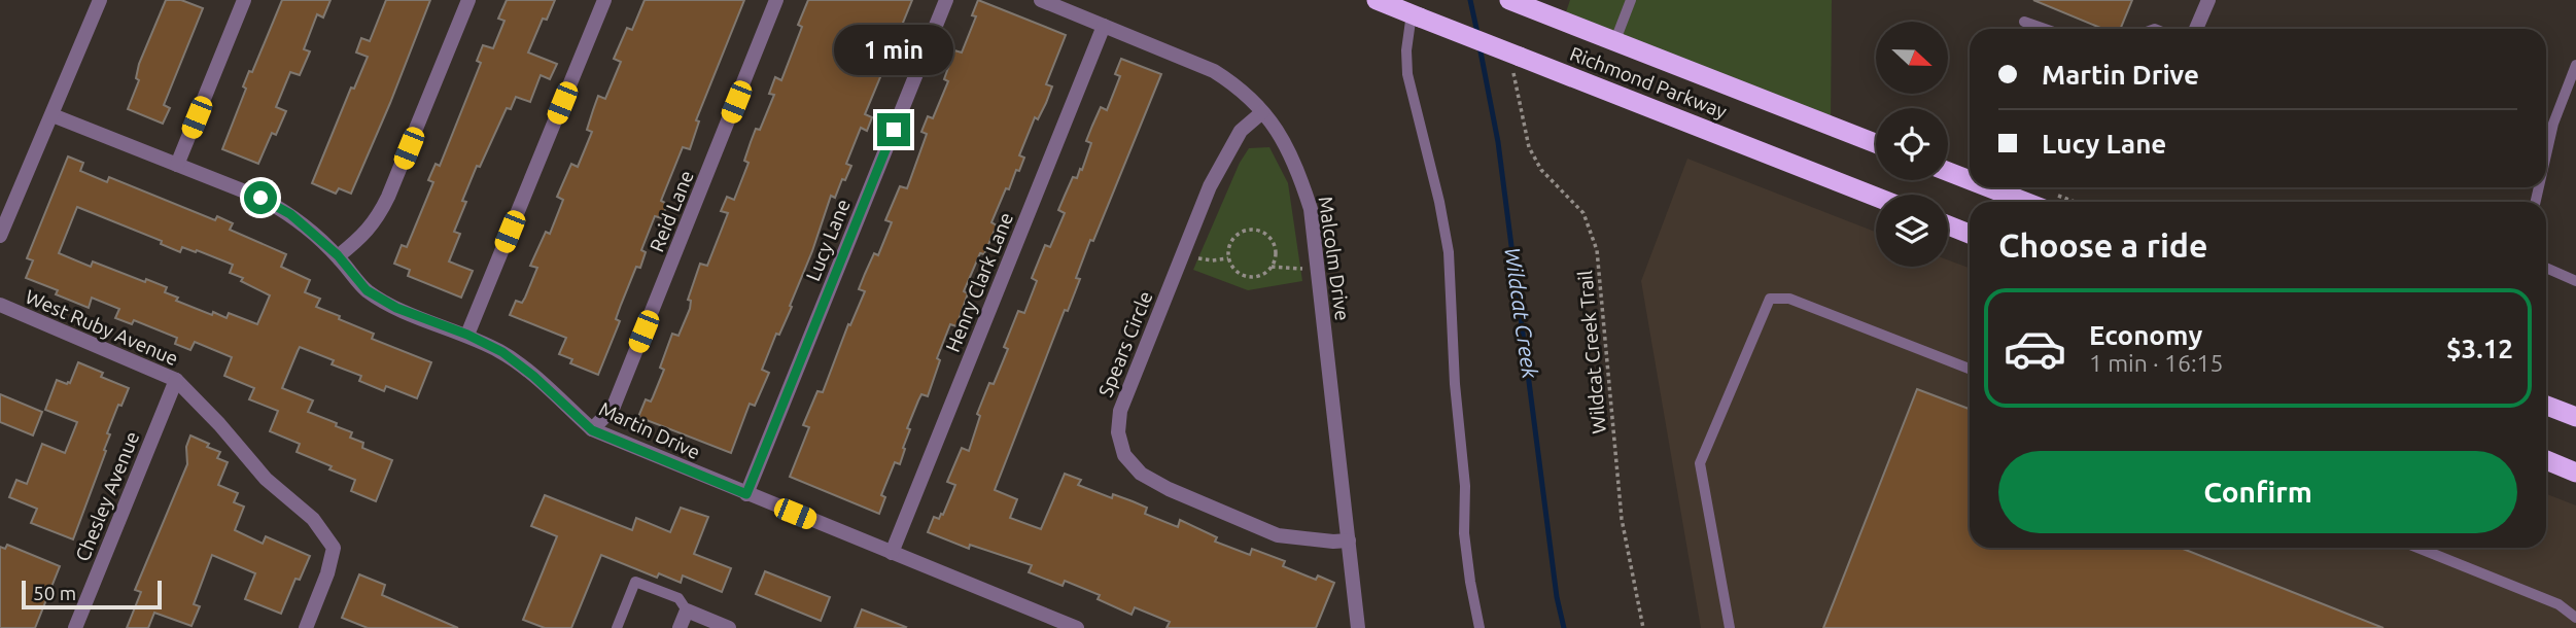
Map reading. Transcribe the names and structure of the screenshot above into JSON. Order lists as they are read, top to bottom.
{
  "streets": {
    "highway": ["Richmond Parkway"],
    "street": [
      "Reid Lane",
      "Lucy Lane",
      "Malcolm Drive",
      "Henry Clark Lane",
      "West Ruby Avenue",
      "Spears Circle",
      "Martin Drive",
      "Chesley Avenue"
    ],
    "path": ["Wildcat Creek Trail"]
  },
  "crossings": [
    ["Reid Lane", "Martin Drive"],
    ["Lucy Lane", "Martin Drive"],
    ["Malcolm Drive", "Henry Clark Lane"],
    ["Malcolm Drive", "Spears Circle"],
    ["Henry Clark Lane", "Martin Drive"],
    ["West Ruby Avenue", "Chesley Avenue"]
  ],
  "water": ["Wildcat Creek"],
  "scale_bar": "50 m",
  "north": "right",
  "page": {
    "bubble": "1 min",
    "banner": ["Martin Drive", "Lucy Lane"],
    "heading": "Choose a ride",
    "list": [
      {
        "name": "Economy",
        "note": "1 min · 16:15",
        "value": "$3.12"
      }
    ],
    "buttons": "Confirm",
    "scale": "50 m"
  }
}
